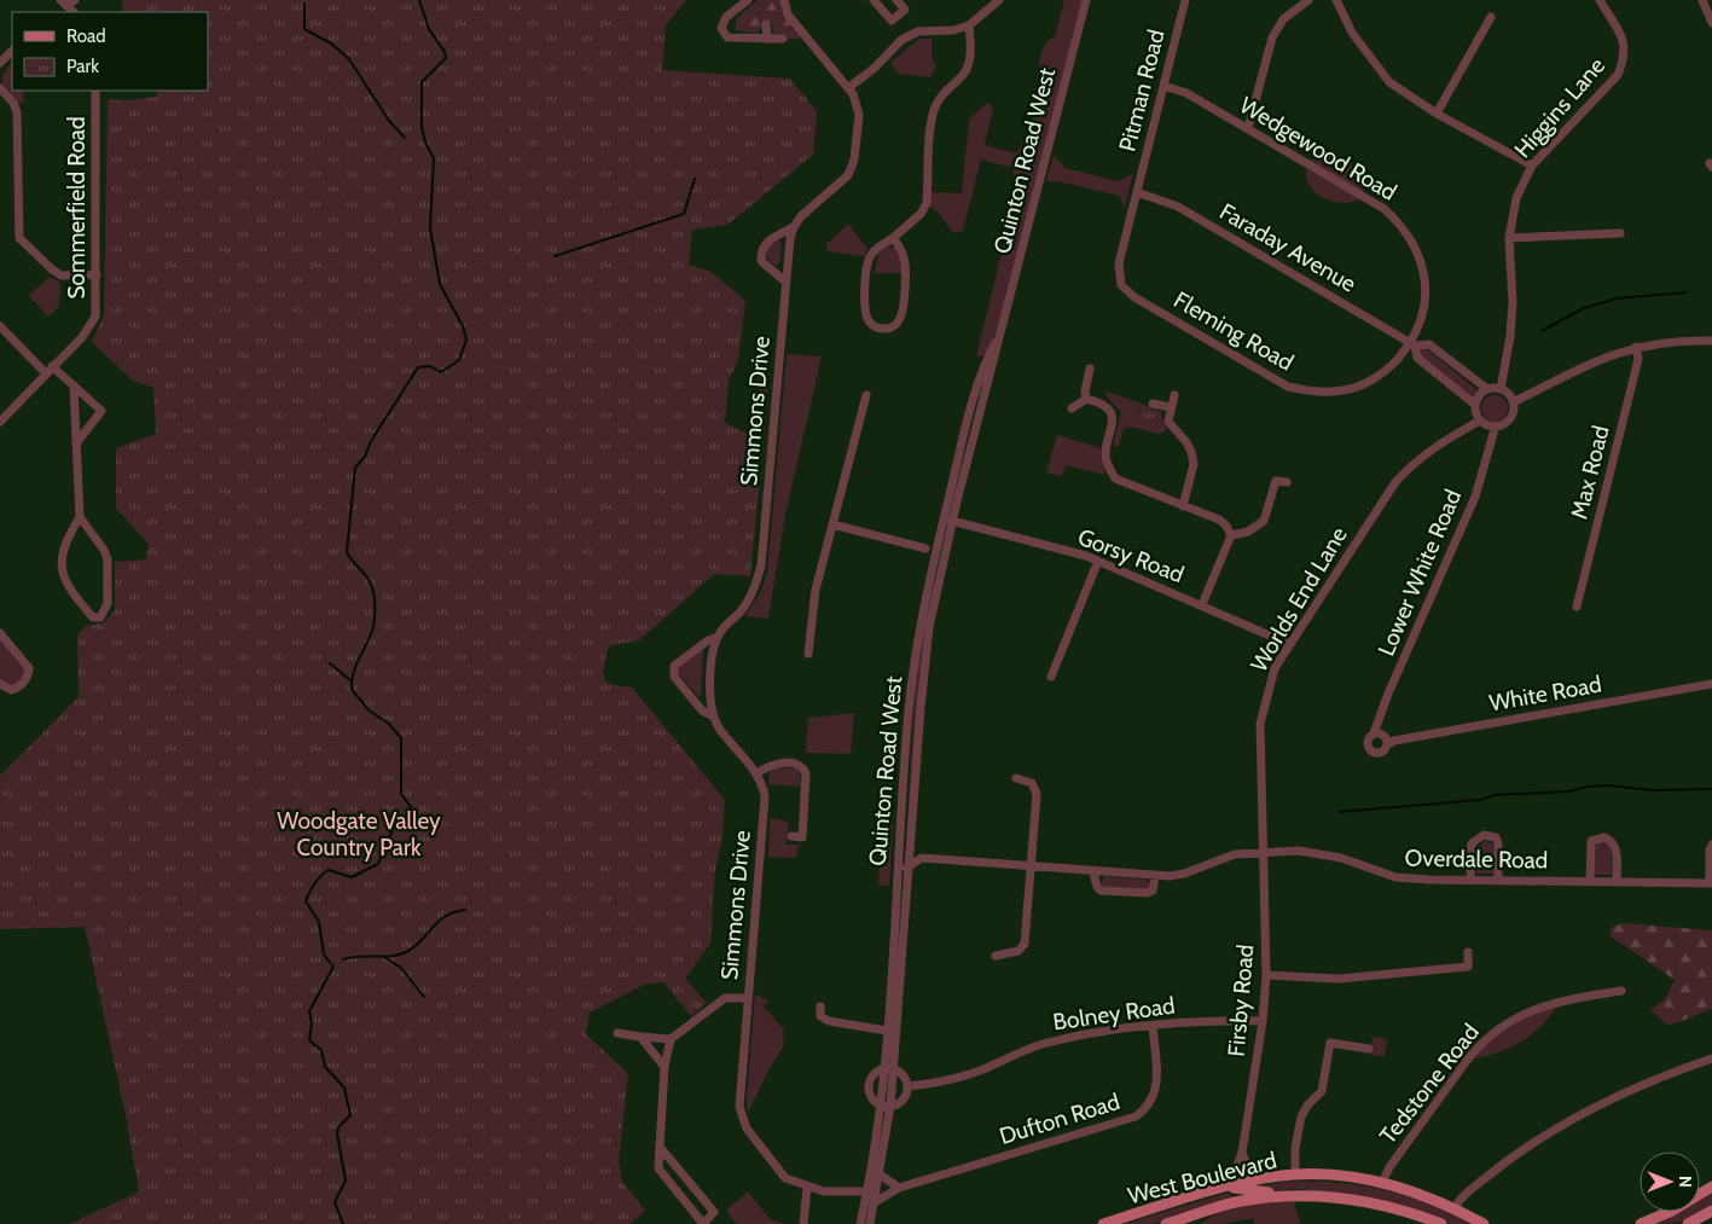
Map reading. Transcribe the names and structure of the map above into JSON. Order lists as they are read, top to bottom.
{
  "streets": {
    "main road": ["West Boulevard"],
    "street": [
      "Pitman Road",
      "Higgins Lane",
      "Wedgewood Road",
      "Quinton Road West",
      "Sommerfield Road",
      "Faraday Avenue",
      "Fleming Road",
      "Simmons Drive",
      "Max Road",
      "Gorsy Road",
      "Lower White Road",
      "Worlds End Lane",
      "White Road",
      "Overdale Road",
      "Firsby Road",
      "Bolney Road",
      "Tedstone Road",
      "Dufton Road"
    ]
  },
  "crossings": [
    ["Pitman Road", "Wedgewood Road"],
    ["Pitman Road", "Faraday Avenue"],
    ["Pitman Road", "Fleming Road"],
    ["Higgins Lane", "Faraday Avenue"],
    ["Higgins Lane", "Lower White Road"],
    ["Higgins Lane", "Worlds End Lane"],
    ["Wedgewood Road", "Faraday Avenue"],
    ["Wedgewood Road", "Fleming Road"],
    ["Quinton Road West", "Gorsy Road"],
    ["Quinton Road West", "Dufton Road"],
    ["Faraday Avenue", "Fleming Road"],
    ["Faraday Avenue", "Lower White Road"],
    ["Faraday Avenue", "Worlds End Lane"],
    ["Gorsy Road", "Worlds End Lane"],
    ["Lower White Road", "Worlds End Lane"],
    ["Lower White Road", "White Road"],
    ["Worlds End Lane", "Overdale Road"],
    ["Worlds End Lane", "Firsby Road"],
    ["Overdale Road", "Firsby Road"],
    ["Firsby Road", "Bolney Road"],
    ["Firsby Road", "West Boulevard"],
    ["Bolney Road", "Dufton Road"],
    ["Tedstone Road", "West Boulevard"]
  ],
  "parks": ["Woodgate Valley Country Park"],
  "legend": ["Road", "Park"],
  "north": "right"
}
